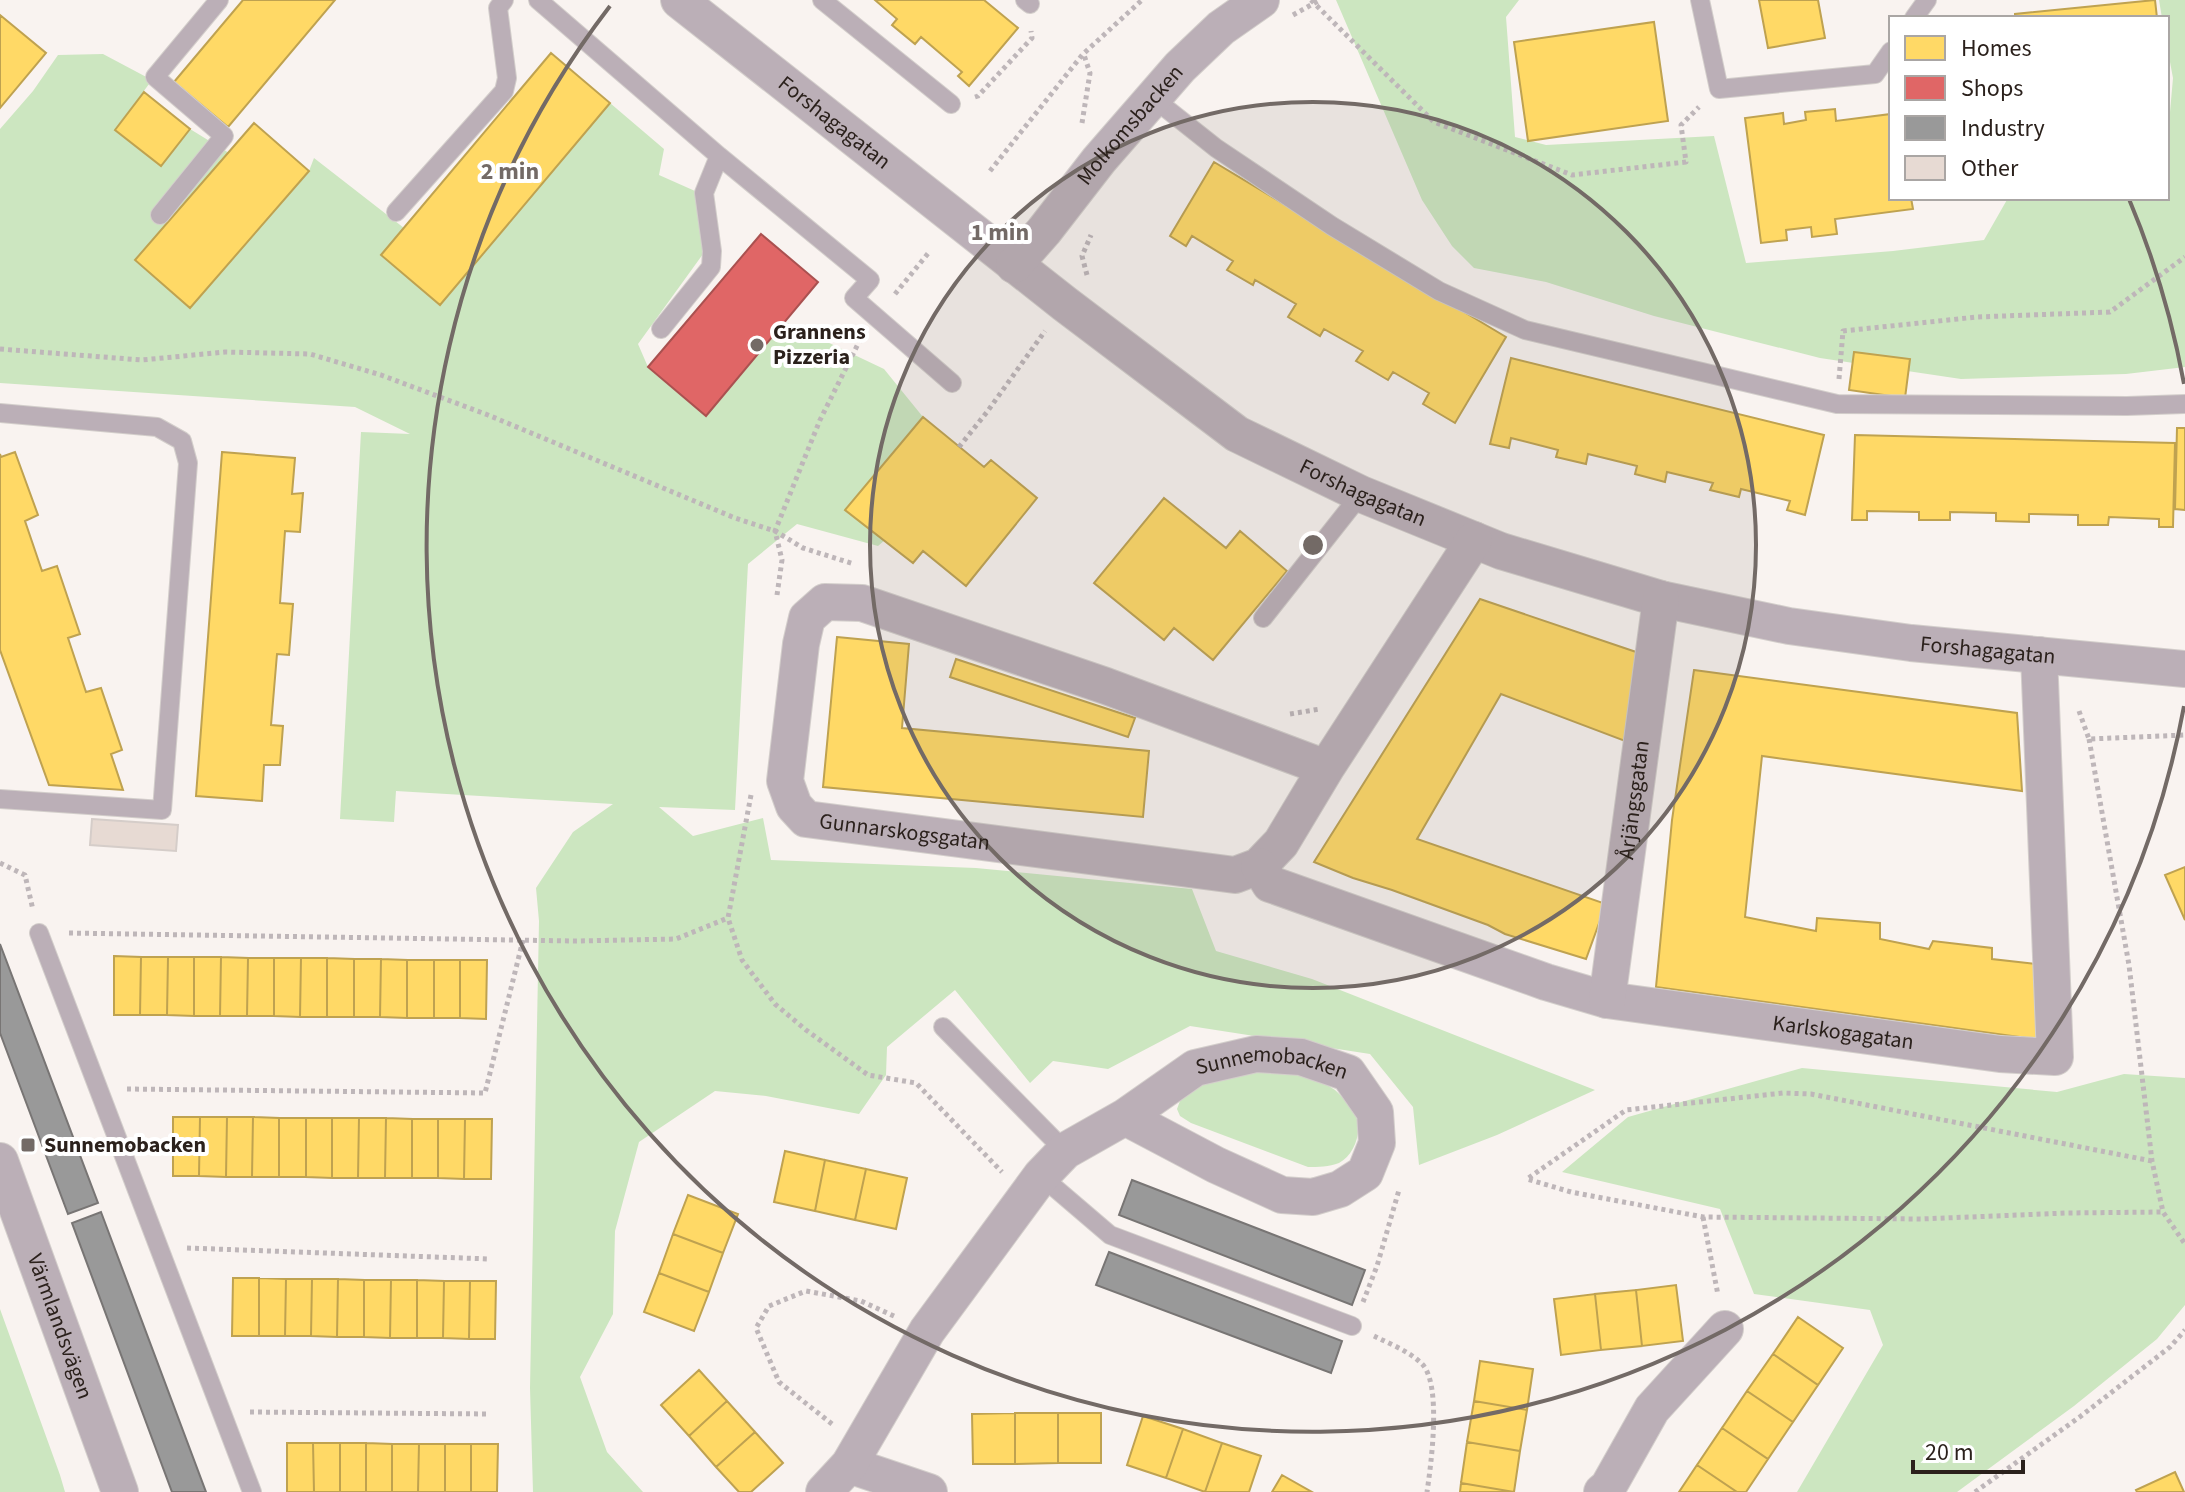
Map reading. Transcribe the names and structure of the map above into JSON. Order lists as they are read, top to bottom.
{
  "streets": {
    "street": [
      "Forshagagatan",
      "Molkomsbacken",
      "Årjängsgatan",
      "Gunnarskogsgatan",
      "Karlskogagatan",
      "Sunnemobacken",
      "Värmlandsvägen"
    ]
  },
  "crossings": [
    ["Forshagagatan", "Molkomsbacken"],
    ["Forshagagatan", "Årjängsgatan"],
    ["Forshagagatan", "Karlskogagatan"],
    ["Årjängsgatan", "Karlskogagatan"],
    ["Gunnarskogsgatan", "Karlskogagatan"]
  ],
  "places": {
    "other": ["Grannens Pizzeria"],
    "transit": ["Sunnemobacken"]
  },
  "legend": [
    "Homes",
    "Shops",
    "Industry",
    "Other"
  ],
  "scale_bar": "20 m",
  "rings": ["2 min", "1 min"]
}
